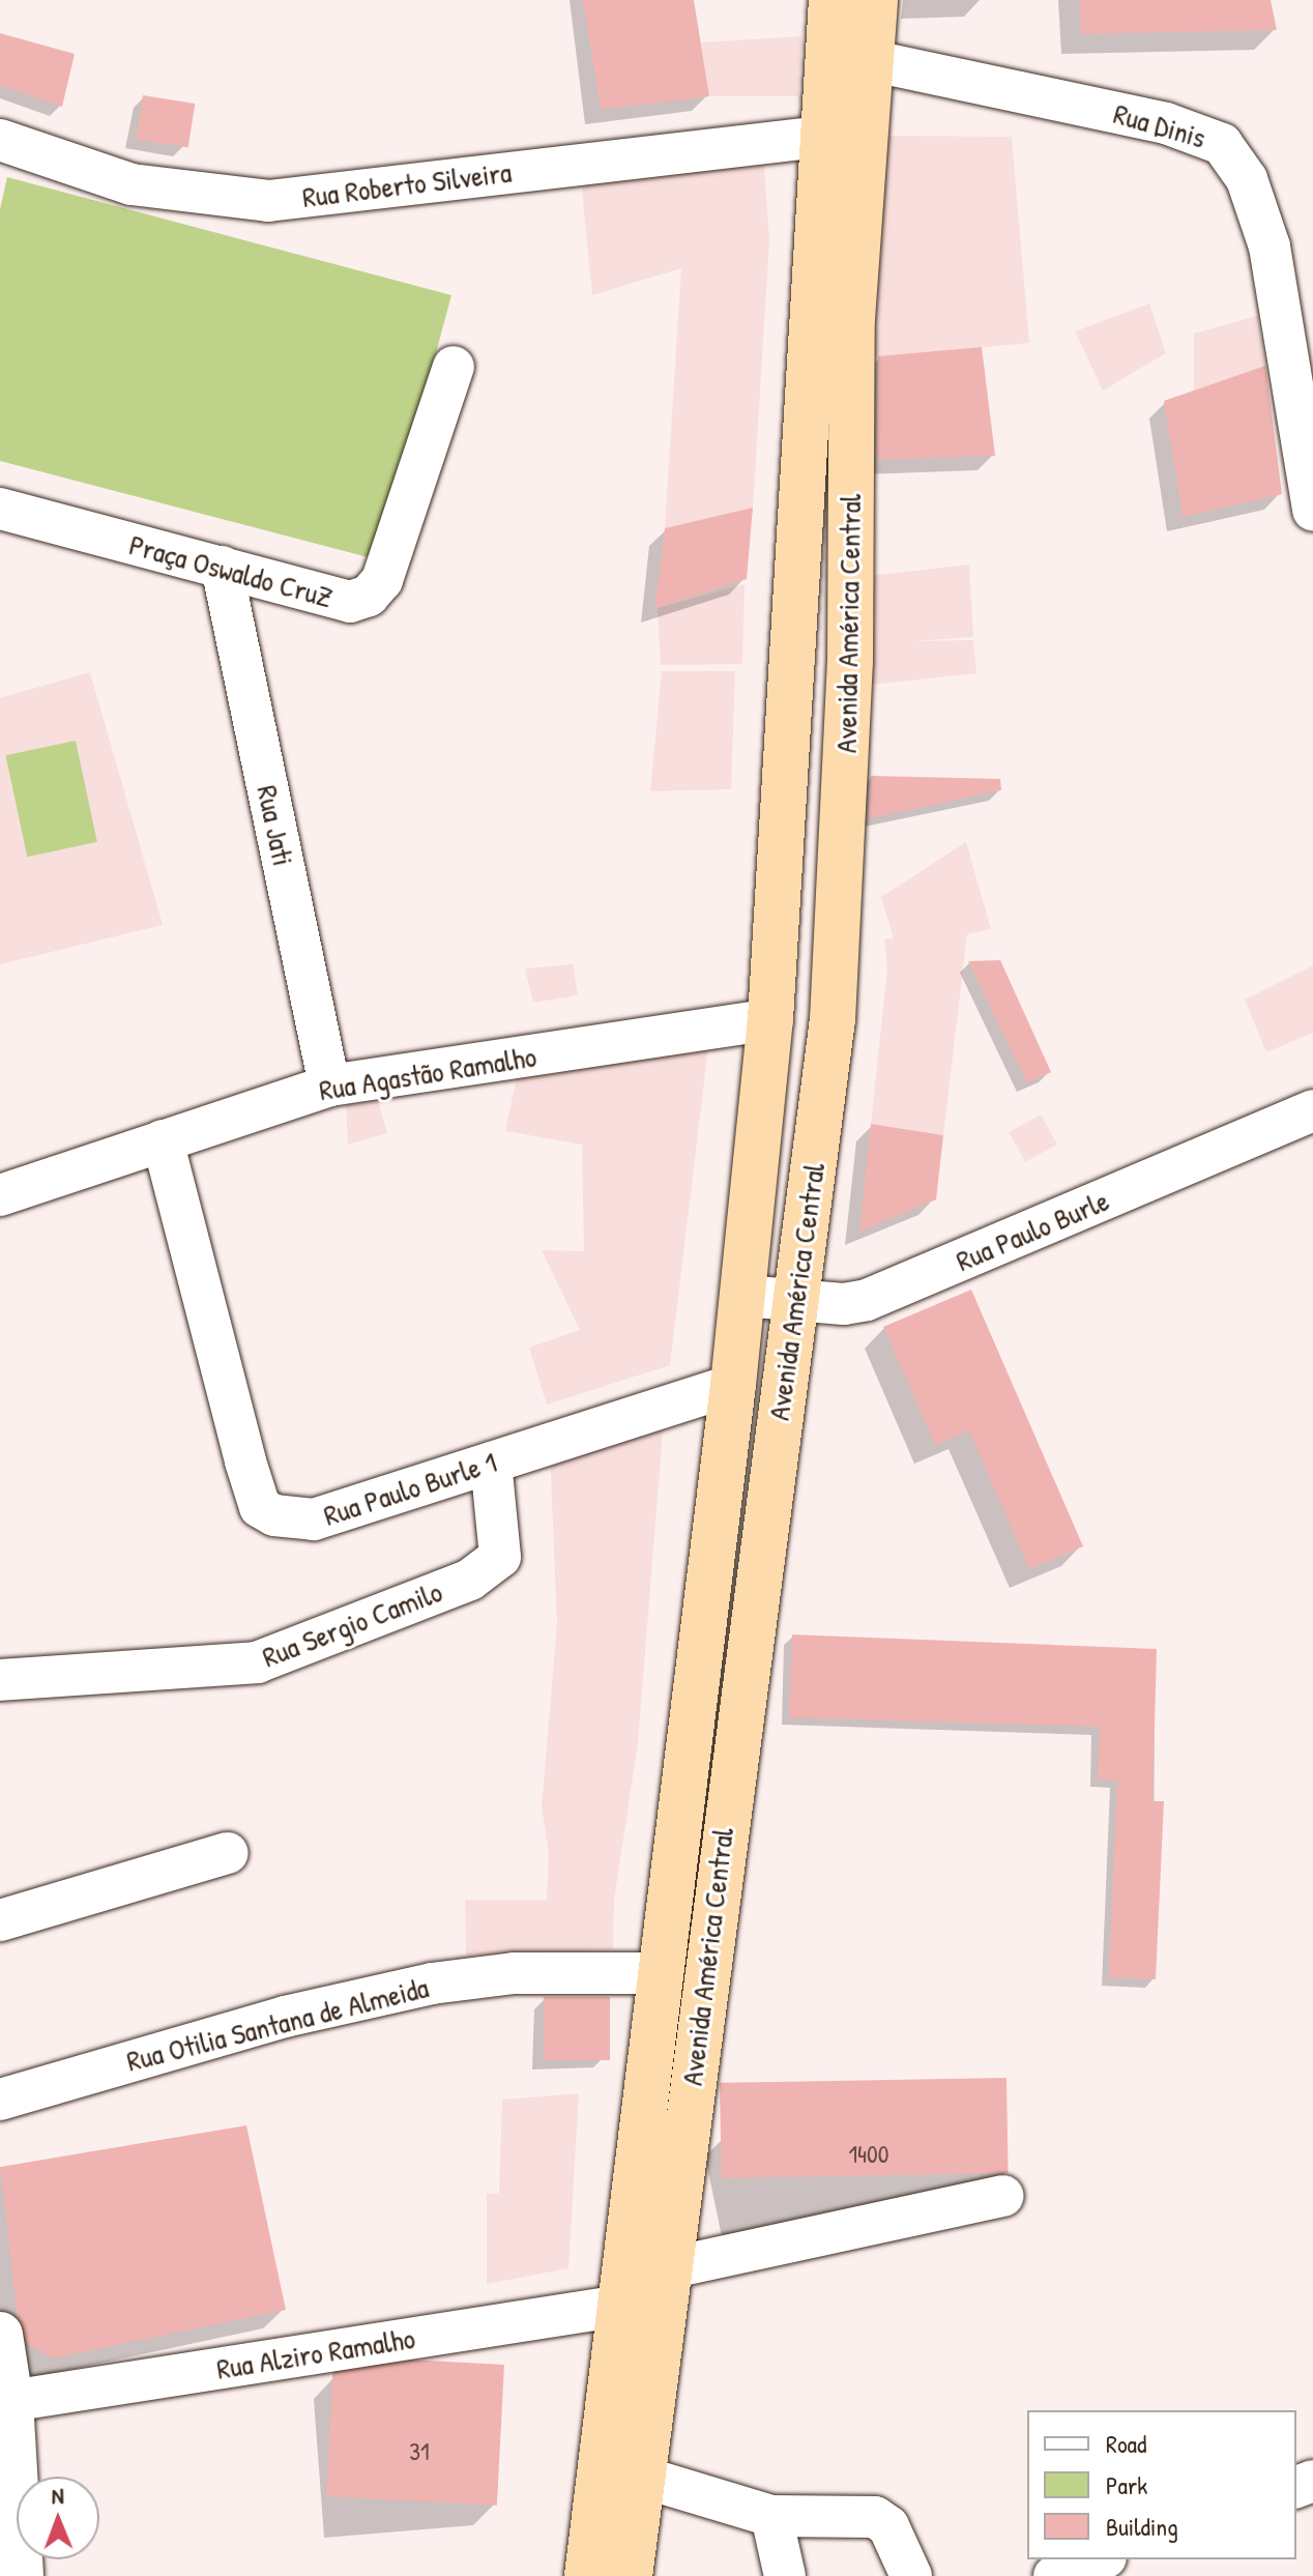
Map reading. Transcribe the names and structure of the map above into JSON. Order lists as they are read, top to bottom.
{
  "streets": {
    "highway": ["Avenida América Central"],
    "street": [
      "Rua Dinis",
      "Rua Roberto Silveira",
      "Praça Oswaldo CruZ",
      "Rua Jati",
      "Rua Agastão Ramalho",
      "Rua Paulo Burle",
      "Rua Paulo Burle 1",
      "Rua Sergio Camilo",
      "Rua Otilia Santana de Almeida",
      "Rua Alziro Ramalho"
    ]
  },
  "crossings": [
    ["Rua Dinis", "Avenida América Central"],
    ["Rua Roberto Silveira", "Avenida América Central"],
    ["Praça Oswaldo CruZ", "Rua Jati"],
    ["Avenida América Central", "Rua Agastão Ramalho"],
    ["Avenida América Central", "Rua Paulo Burle"],
    ["Avenida América Central", "Rua Paulo Burle 1"],
    ["Avenida América Central", "Rua Otilia Santana de Almeida"],
    ["Avenida América Central", "Rua Alziro Ramalho"],
    ["Rua Jati", "Rua Agastão Ramalho"],
    ["Rua Agastão Ramalho", "Rua Paulo Burle 1"],
    ["Rua Paulo Burle 1", "Rua Sergio Camilo"]
  ],
  "house_numbers": ["1400", "31"],
  "legend": ["Road", "Park", "Building"],
  "north": "top"
}
